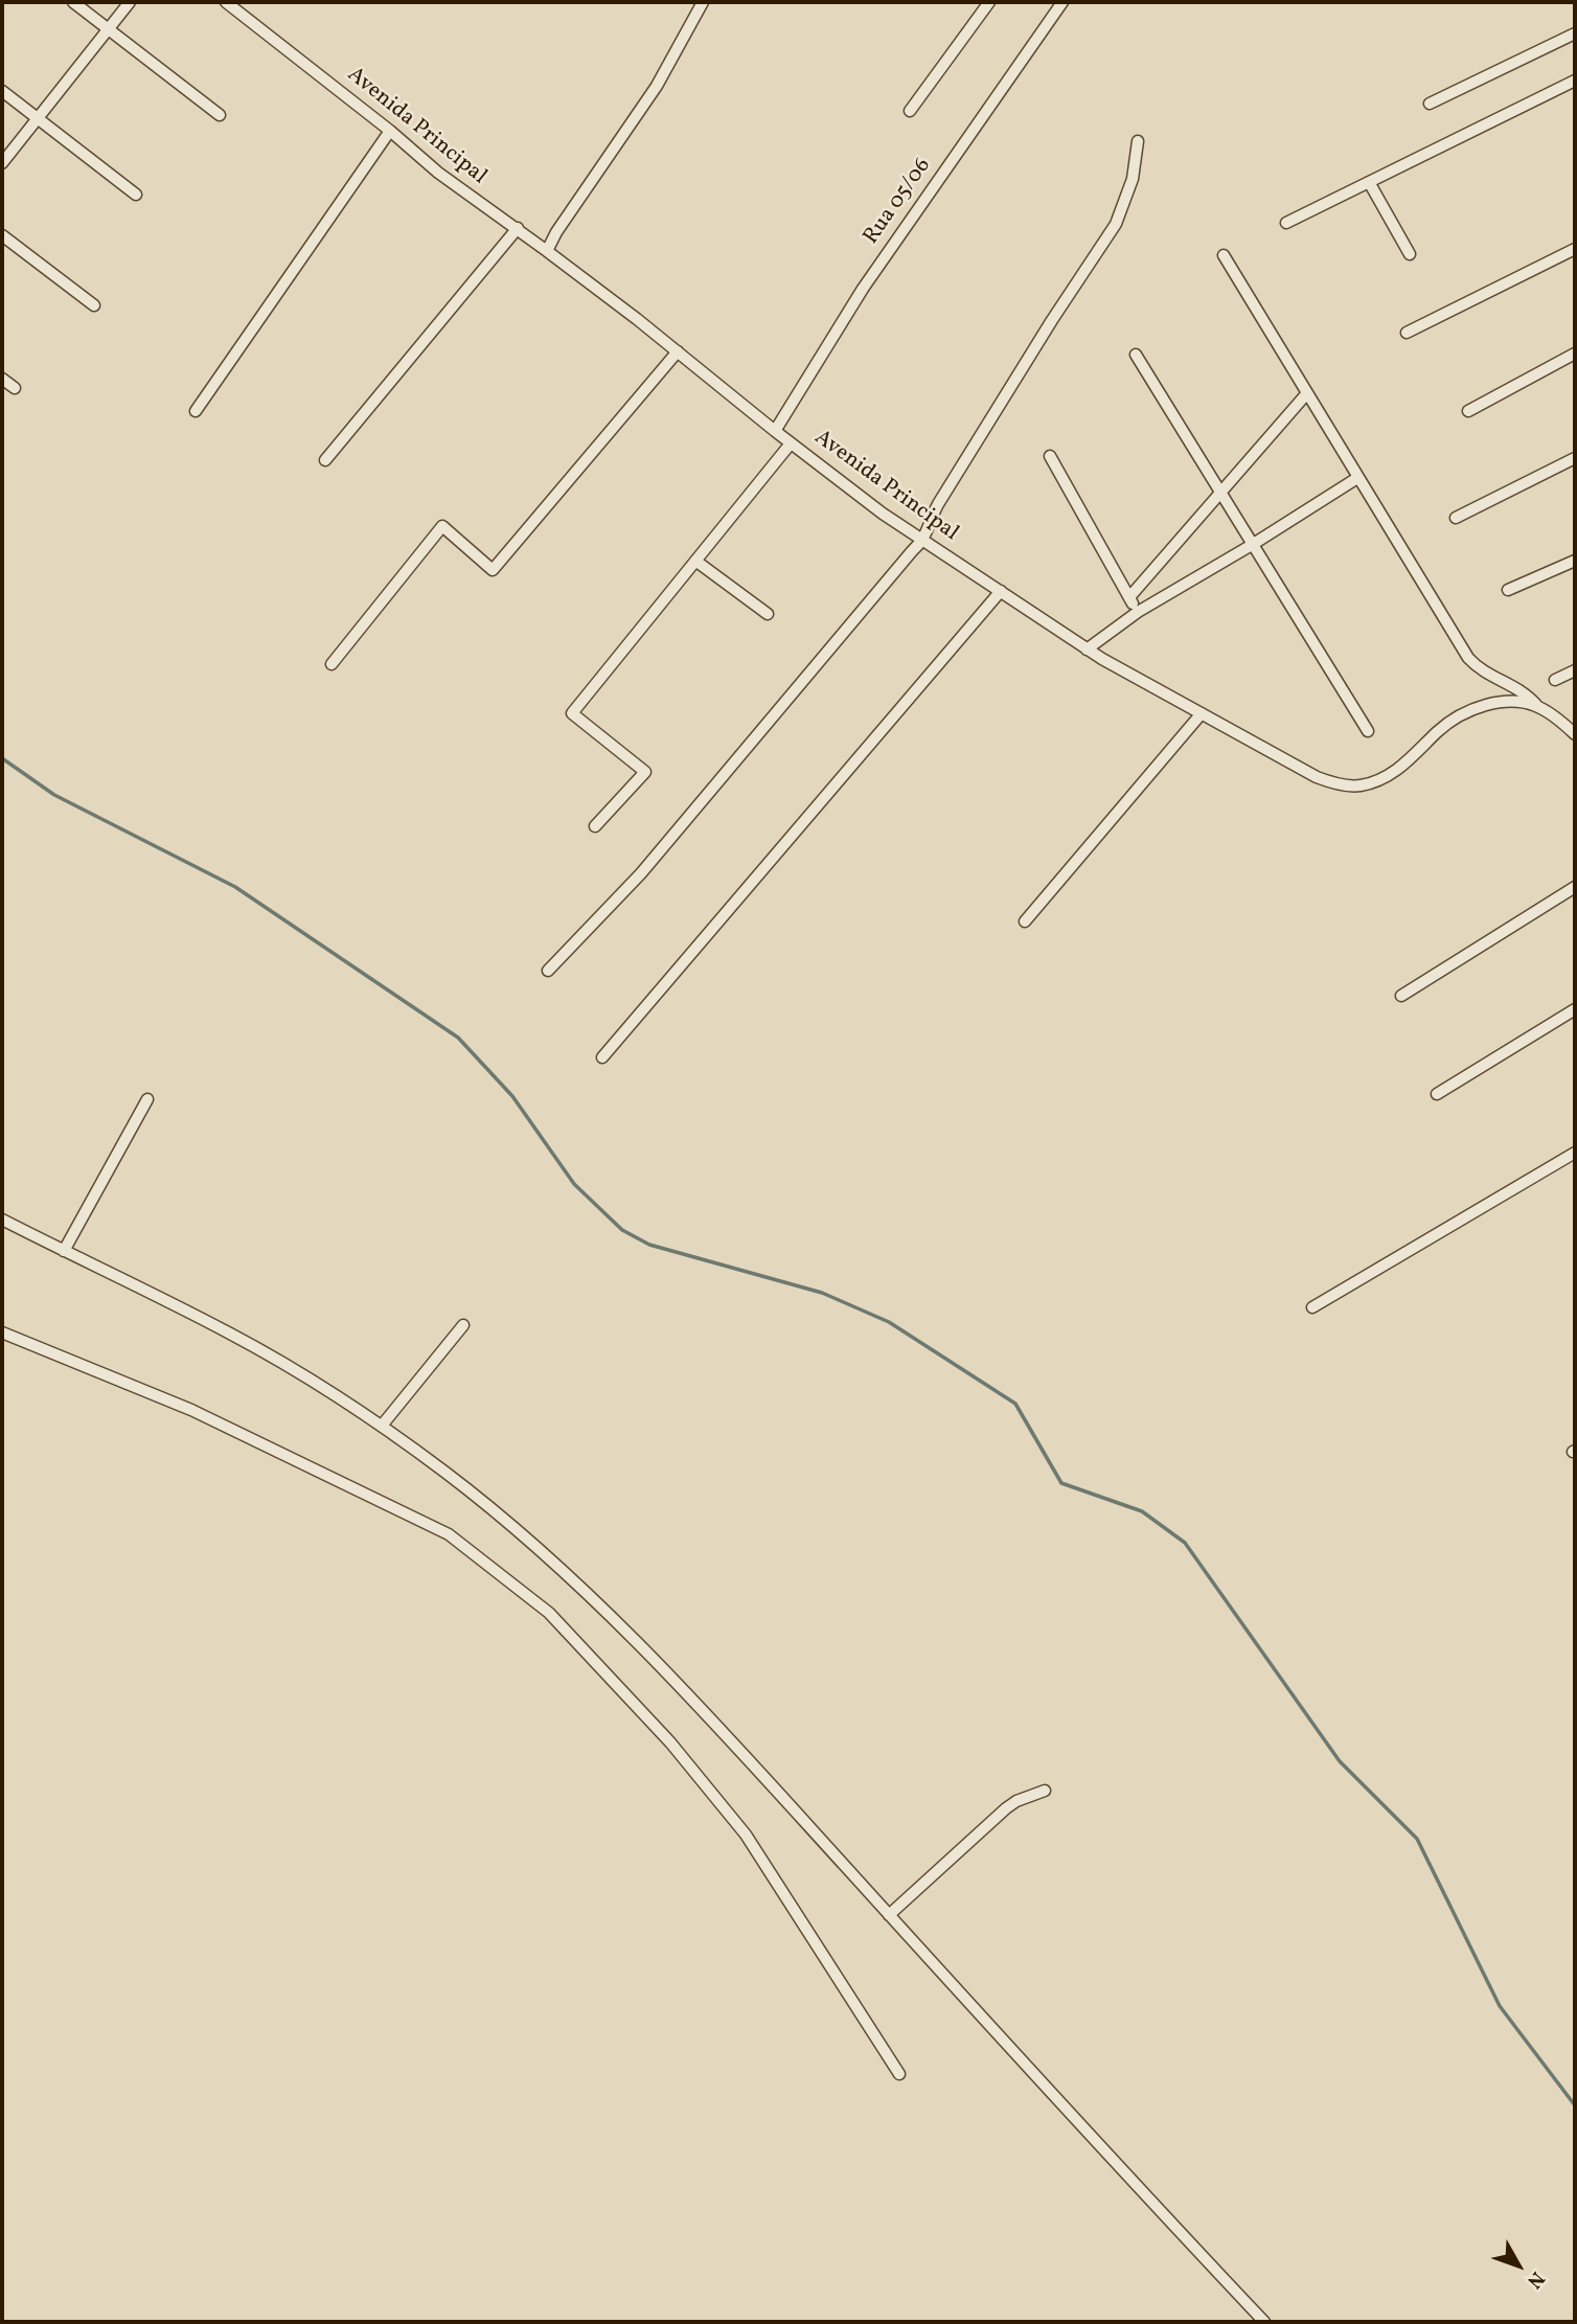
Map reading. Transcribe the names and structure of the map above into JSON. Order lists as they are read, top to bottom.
{
  "streets": {
    "street": ["Avenida Principal", "Rua 05/06"]
  },
  "crossings": [
    ["Avenida Principal", "Rua 05/06"]
  ],
  "north": "bottom right"
}
